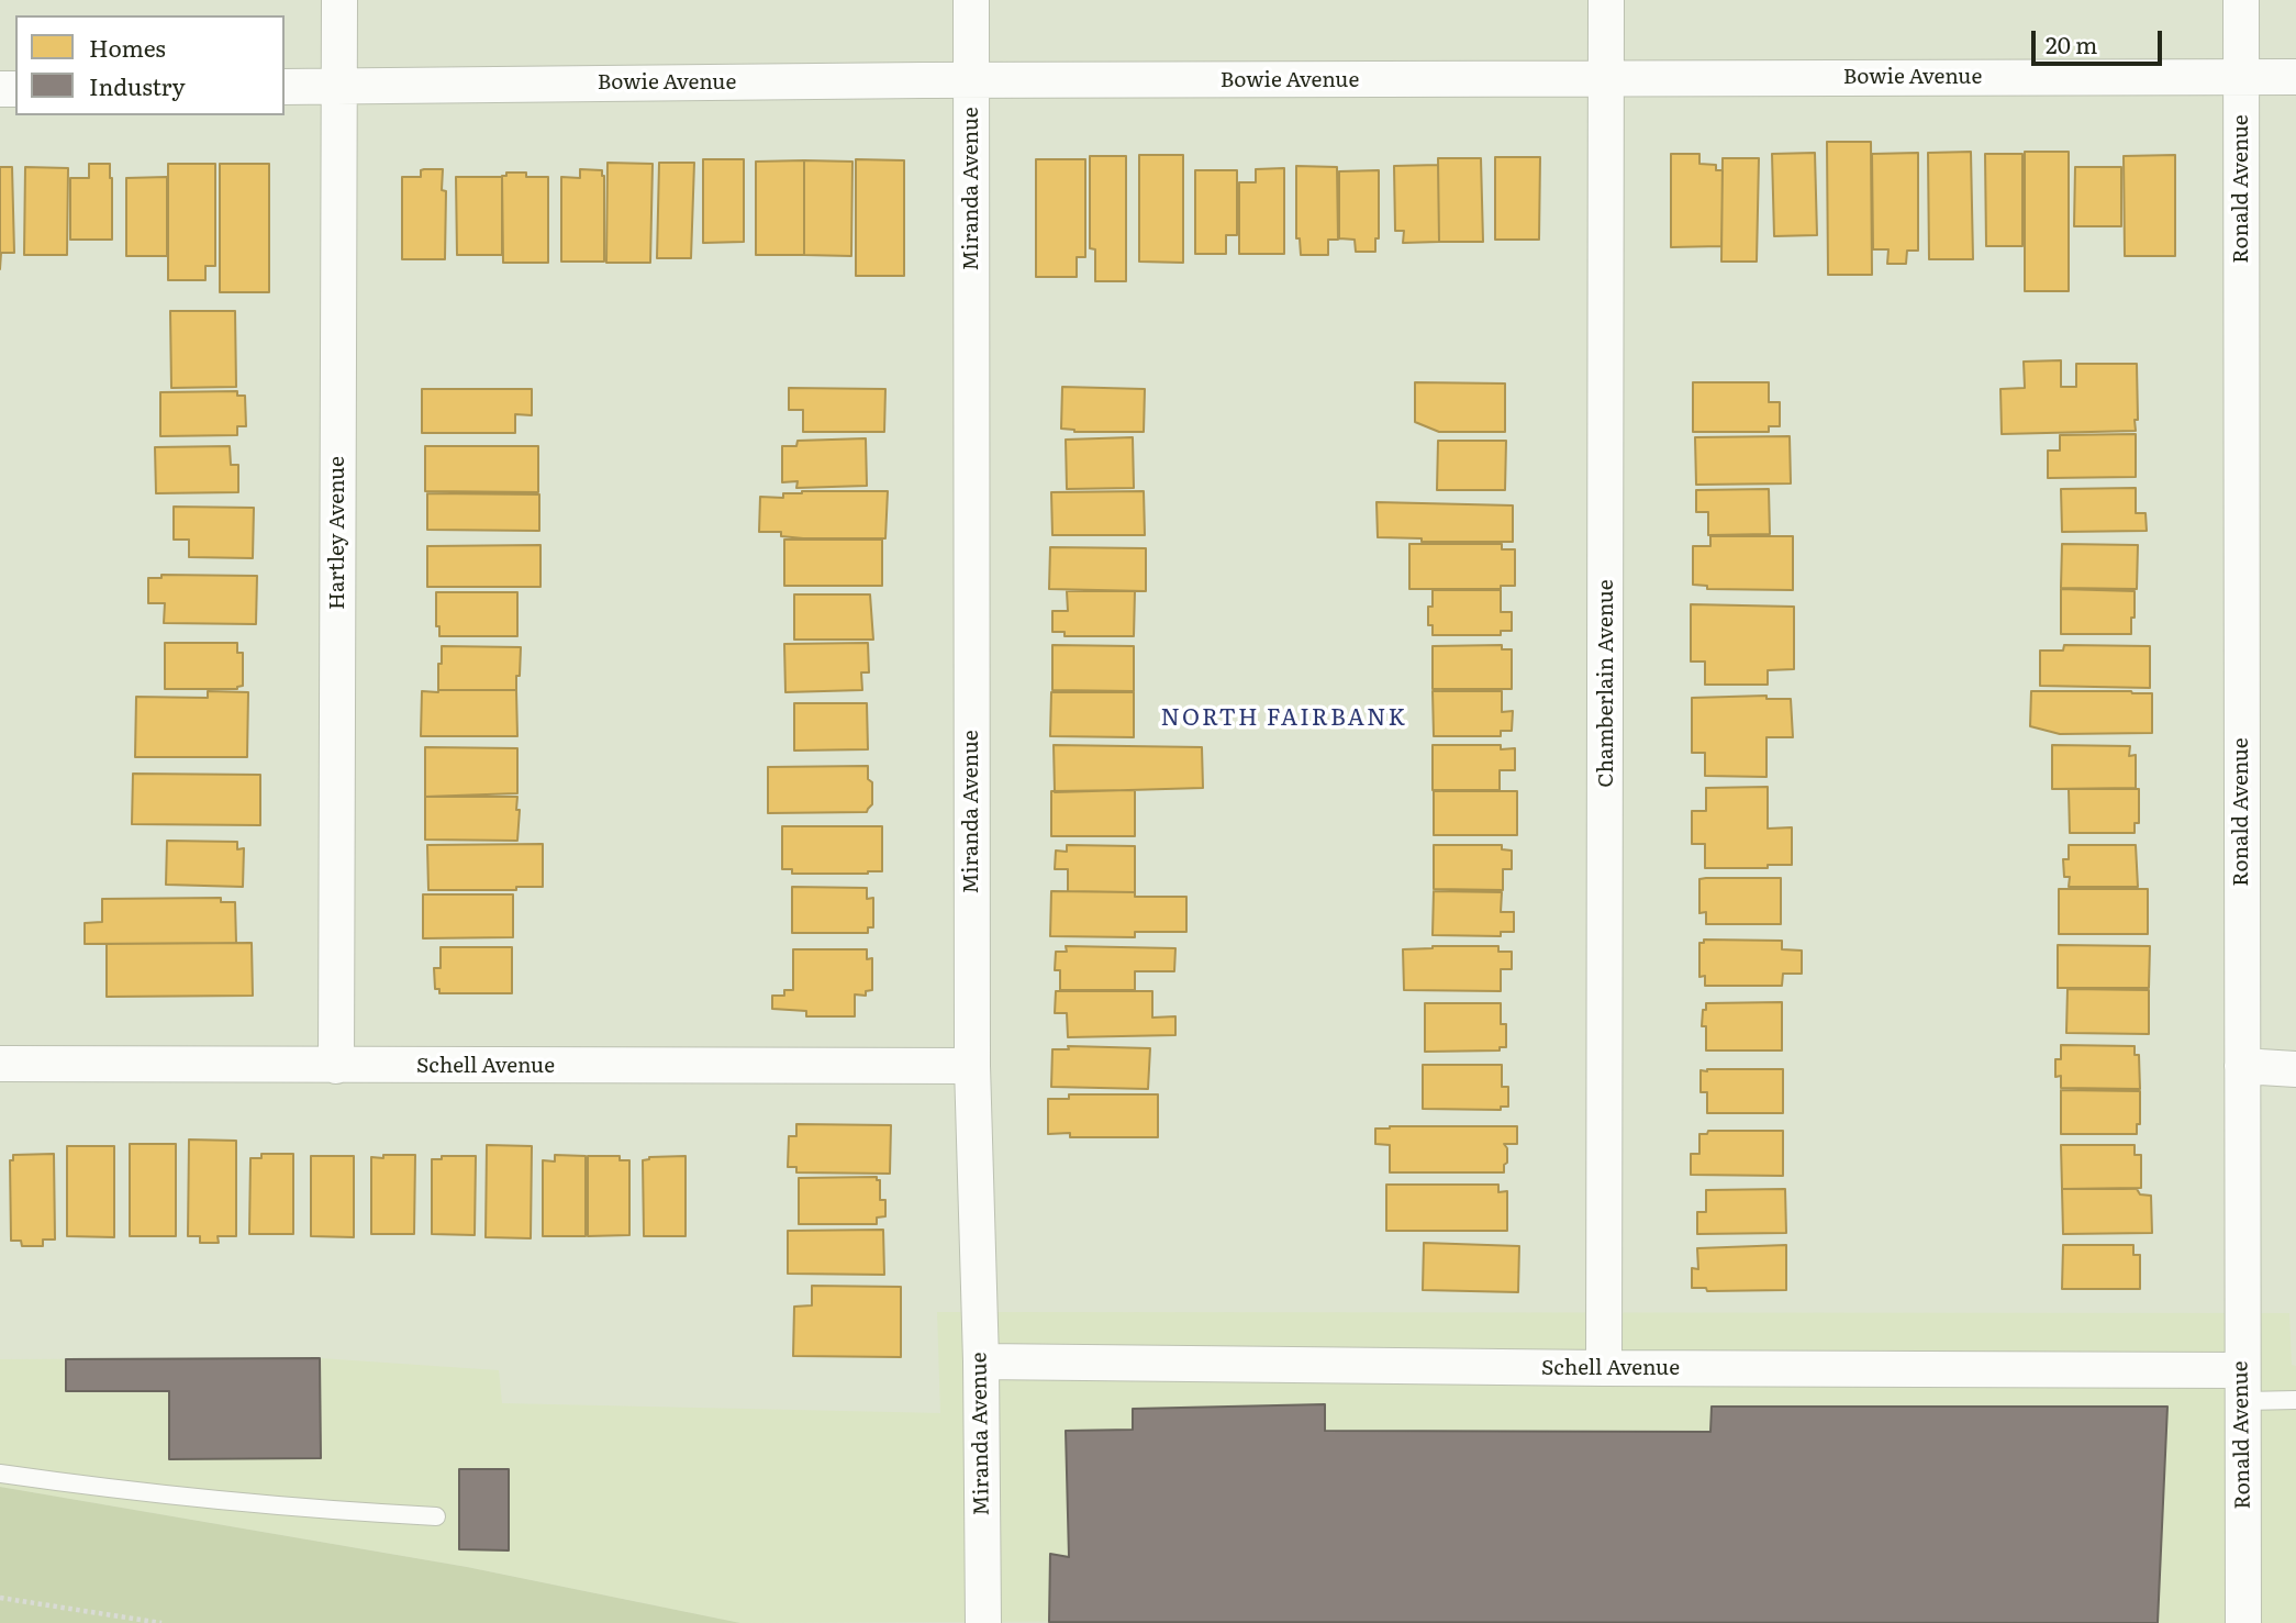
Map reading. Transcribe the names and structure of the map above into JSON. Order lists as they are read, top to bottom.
{
  "streets": {
    "street": [
      "Bowie Avenue",
      "Miranda Avenue",
      "Ronald Avenue",
      "Hartley Avenue",
      "Chamberlain Avenue",
      "Schell Avenue"
    ]
  },
  "crossings": [
    ["Bowie Avenue", "Miranda Avenue"],
    ["Bowie Avenue", "Ronald Avenue"],
    ["Bowie Avenue", "Hartley Avenue"],
    ["Bowie Avenue", "Chamberlain Avenue"],
    ["Miranda Avenue", "Schell Avenue"],
    ["Ronald Avenue", "Schell Avenue"],
    ["Hartley Avenue", "Schell Avenue"],
    ["Chamberlain Avenue", "Schell Avenue"]
  ],
  "districts": ["NORTH FAIRBANK"],
  "legend": ["Homes", "Industry"],
  "scale_bar": "20 m"
}
